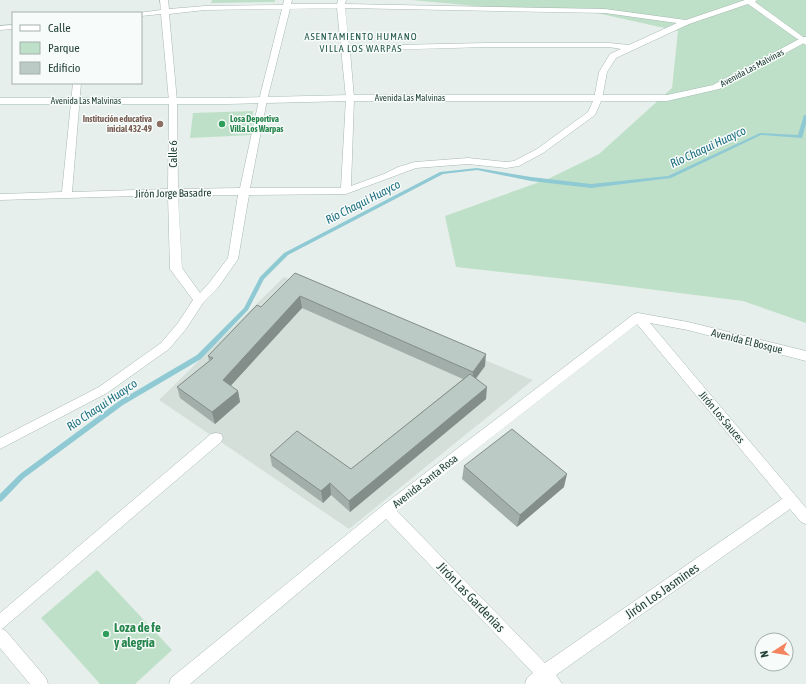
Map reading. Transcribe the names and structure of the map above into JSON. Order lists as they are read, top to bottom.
{
  "streets": {
    "street": [
      "Avenida Las Malvinas",
      "Calle 6",
      "Jirón Jorge Basadre",
      "Avenida El Bosque",
      "Jirón Los Sauces",
      "Avenida Santa Rosa",
      "Jirón Los Jasmines",
      "Jirón Las Gardenias"
    ]
  },
  "crossings": [
    ["Avenida Las Malvinas", "Calle 6"],
    ["Avenida Las Malvinas", "Jirón Jorge Basadre"],
    ["Calle 6", "Jirón Jorge Basadre"],
    ["Avenida El Bosque", "Jirón Los Sauces"],
    ["Avenida El Bosque", "Avenida Santa Rosa"],
    ["Jirón Los Sauces", "Avenida Santa Rosa"],
    ["Jirón Los Sauces", "Jirón Los Jasmines"],
    ["Avenida Santa Rosa", "Jirón Las Gardenias"],
    ["Jirón Los Jasmines", "Jirón Las Gardenias"]
  ],
  "districts": ["ASENTAMIENTO HUMANO VILLA LOS WARPAS"],
  "water": ["Río Chaqui Huayco"],
  "places": ["Institución educativa inicial 432-49", "Losa Deportiva Villa Los Warpas", "Loza de fe y alegría"],
  "legend": ["Calle", "Parque", "Edificio"],
  "north": "left"
}
